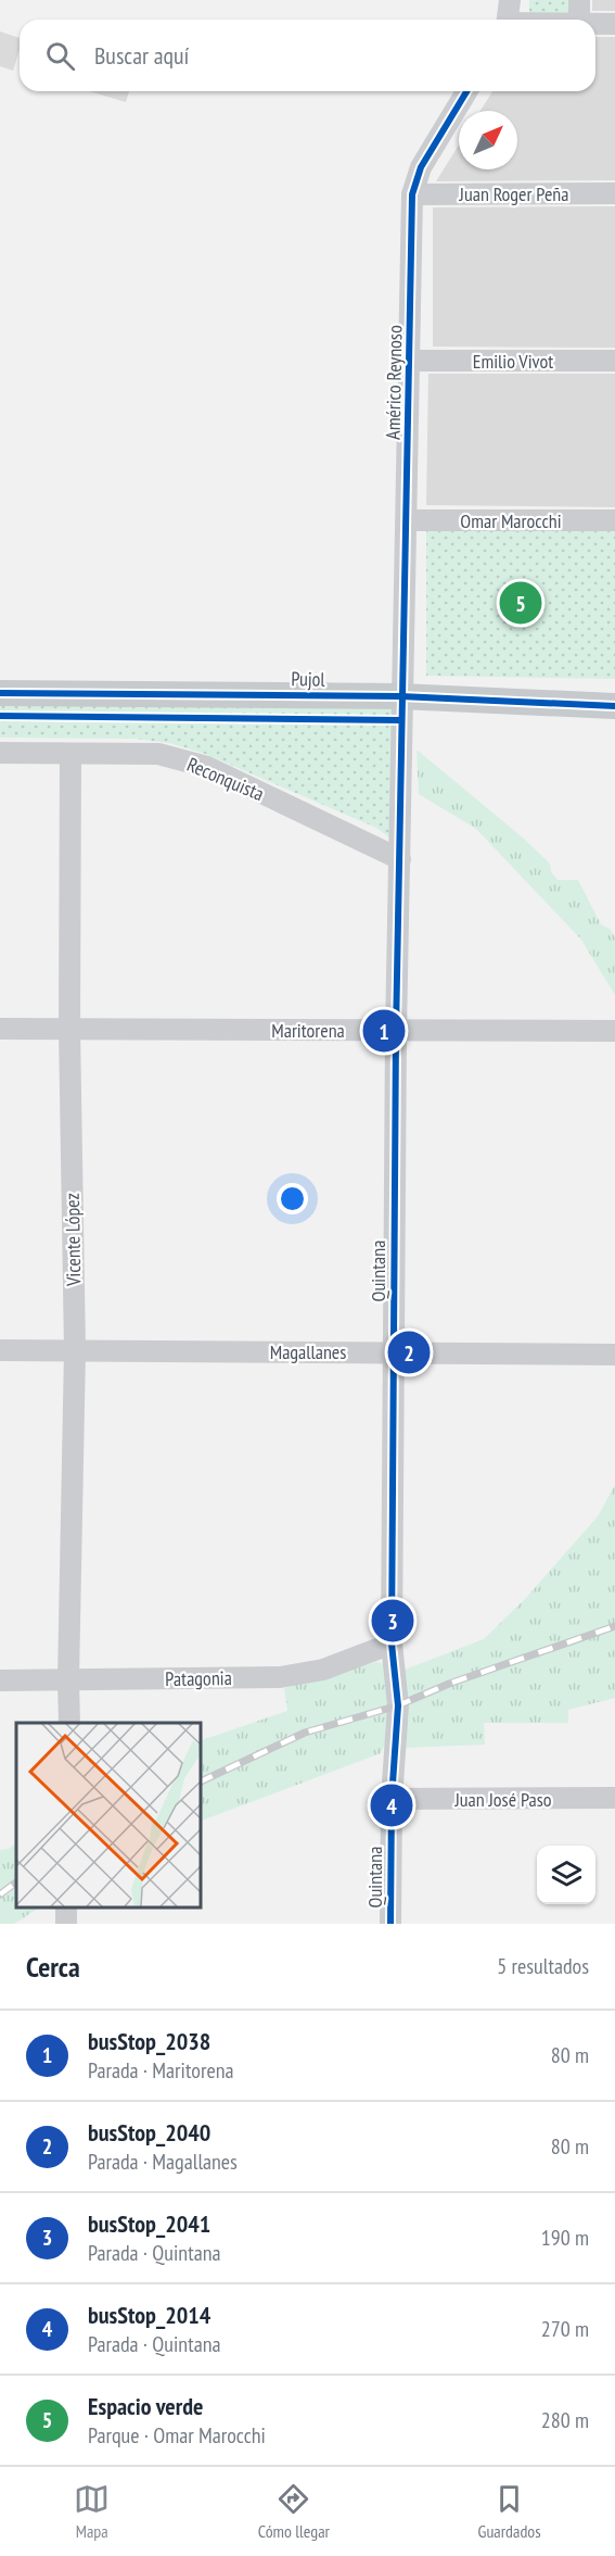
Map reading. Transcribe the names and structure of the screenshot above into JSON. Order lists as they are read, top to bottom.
{
  "streets": {
    "main road": ["Pujol"],
    "street": [
      "Juan Roger Peña",
      "Emilio Vivot",
      "Américo Reynoso",
      "Omar Marocchi",
      "Reconquista",
      "Maritorena",
      "Vicente López",
      "Quintana",
      "Magallanes",
      "Patagonia",
      "Juan José Paso"
    ]
  },
  "crossings": [
    ["Juan Roger Peña", "Américo Reynoso"],
    ["Emilio Vivot", "Américo Reynoso"],
    ["Américo Reynoso", "Omar Marocchi"],
    ["Américo Reynoso", "Pujol"],
    ["Américo Reynoso", "Quintana"],
    ["Pujol", "Quintana"],
    ["Reconquista", "Vicente López"],
    ["Reconquista", "Quintana"],
    ["Maritorena", "Vicente López"],
    ["Maritorena", "Quintana"],
    ["Vicente López", "Magallanes"],
    ["Vicente López", "Patagonia"],
    ["Quintana", "Magallanes"],
    ["Quintana", "Patagonia"],
    ["Quintana", "Juan José Paso"]
  ],
  "north": "top right",
  "page": {
    "search": "Buscar aquí",
    "pins": [
      "5",
      "1",
      "2",
      "3",
      "4"
    ],
    "heading": ["Cerca", "5 resultados"],
    "list": [
      {
        "mark": "1",
        "name": "busStop_2038",
        "note": "Parada · Maritorena",
        "value": "80 m"
      },
      {
        "mark": "2",
        "name": "busStop_2040",
        "note": "Parada · Magallanes",
        "value": "80 m"
      },
      {
        "mark": "3",
        "name": "busStop_2041",
        "note": "Parada · Quintana",
        "value": "190 m"
      },
      {
        "mark": "4",
        "name": "busStop_2014",
        "note": "Parada · Quintana",
        "value": "270 m"
      },
      {
        "mark": "5",
        "name": "Espacio verde",
        "note": "Parque · Omar Marocchi",
        "value": "280 m"
      }
    ],
    "nav": ["Mapa", "Cómo llegar", "Guardados"]
  }
}
